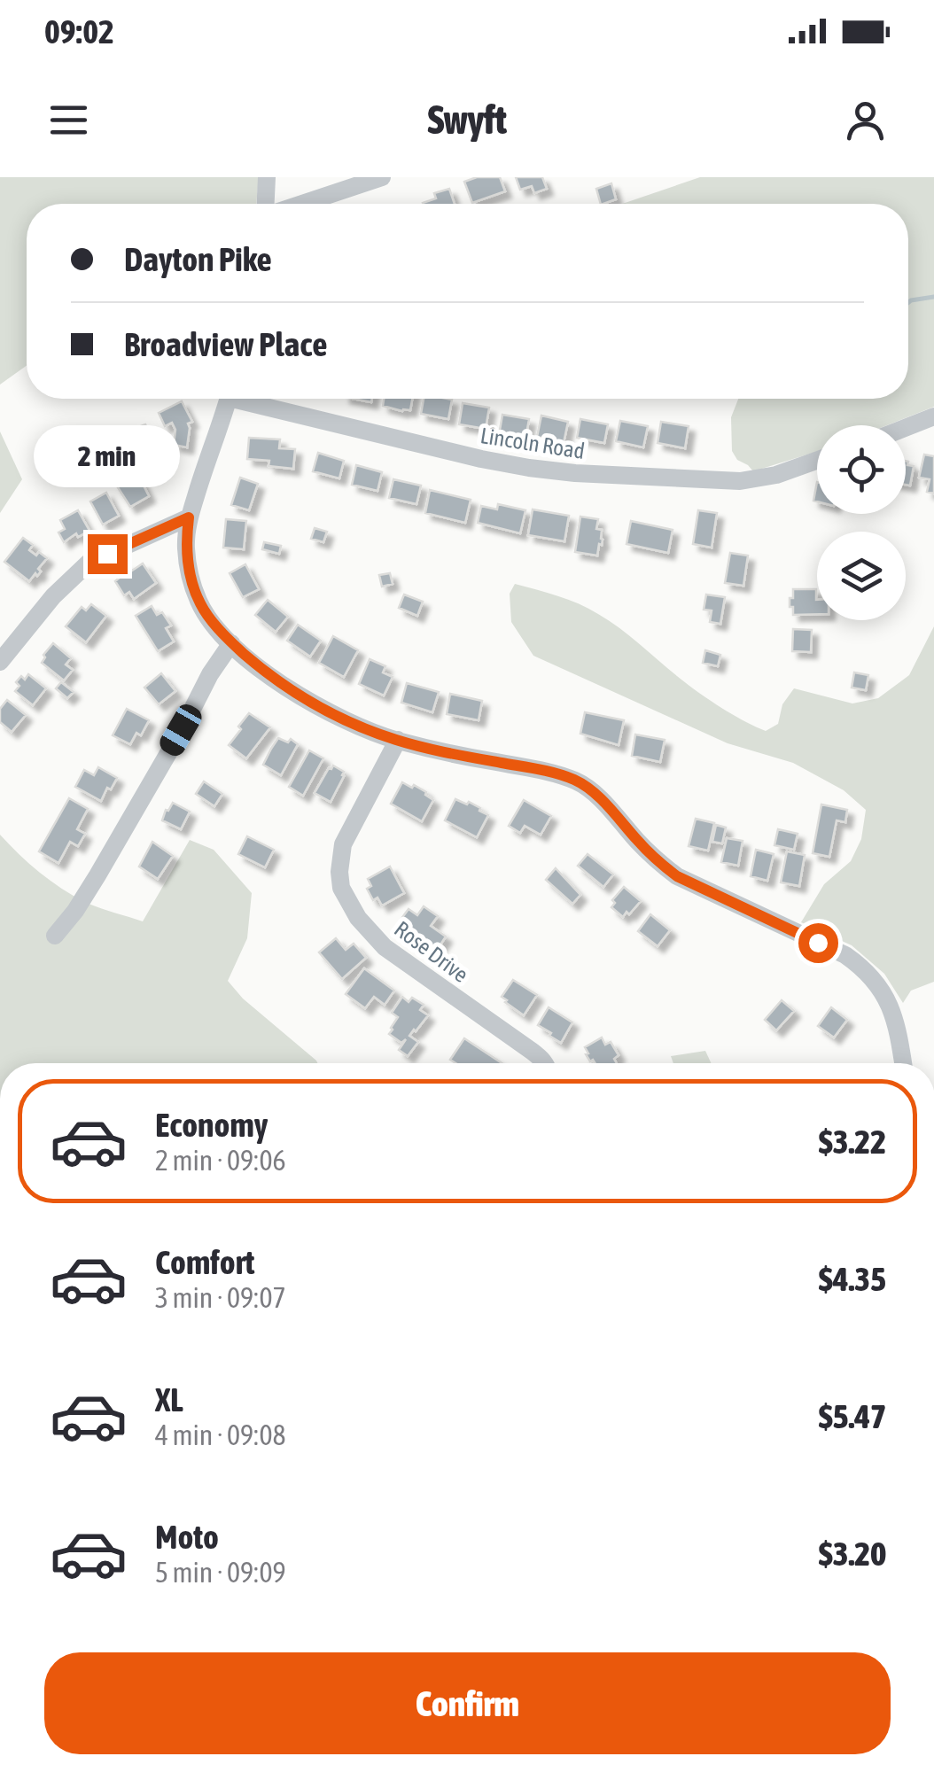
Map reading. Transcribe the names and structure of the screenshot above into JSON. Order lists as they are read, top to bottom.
{
  "streets": {
    "street": ["Lincoln Road", "Rose Drive"]
  },
  "page": {
    "status": "09:02",
    "header": "Swyft",
    "banner": ["Dayton Pike", "Broadview Place"],
    "bubble": "2 min",
    "list": [
      {
        "name": "Economy",
        "note": "2 min · 09:06",
        "value": "$3.22"
      },
      {
        "name": "Comfort",
        "note": "3 min · 09:07",
        "value": "$4.35"
      },
      {
        "name": "XL",
        "note": "4 min · 09:08",
        "value": "$5.47"
      },
      {
        "name": "Moto",
        "note": "5 min · 09:09",
        "value": "$3.20"
      }
    ],
    "buttons": "Confirm"
  }
}
